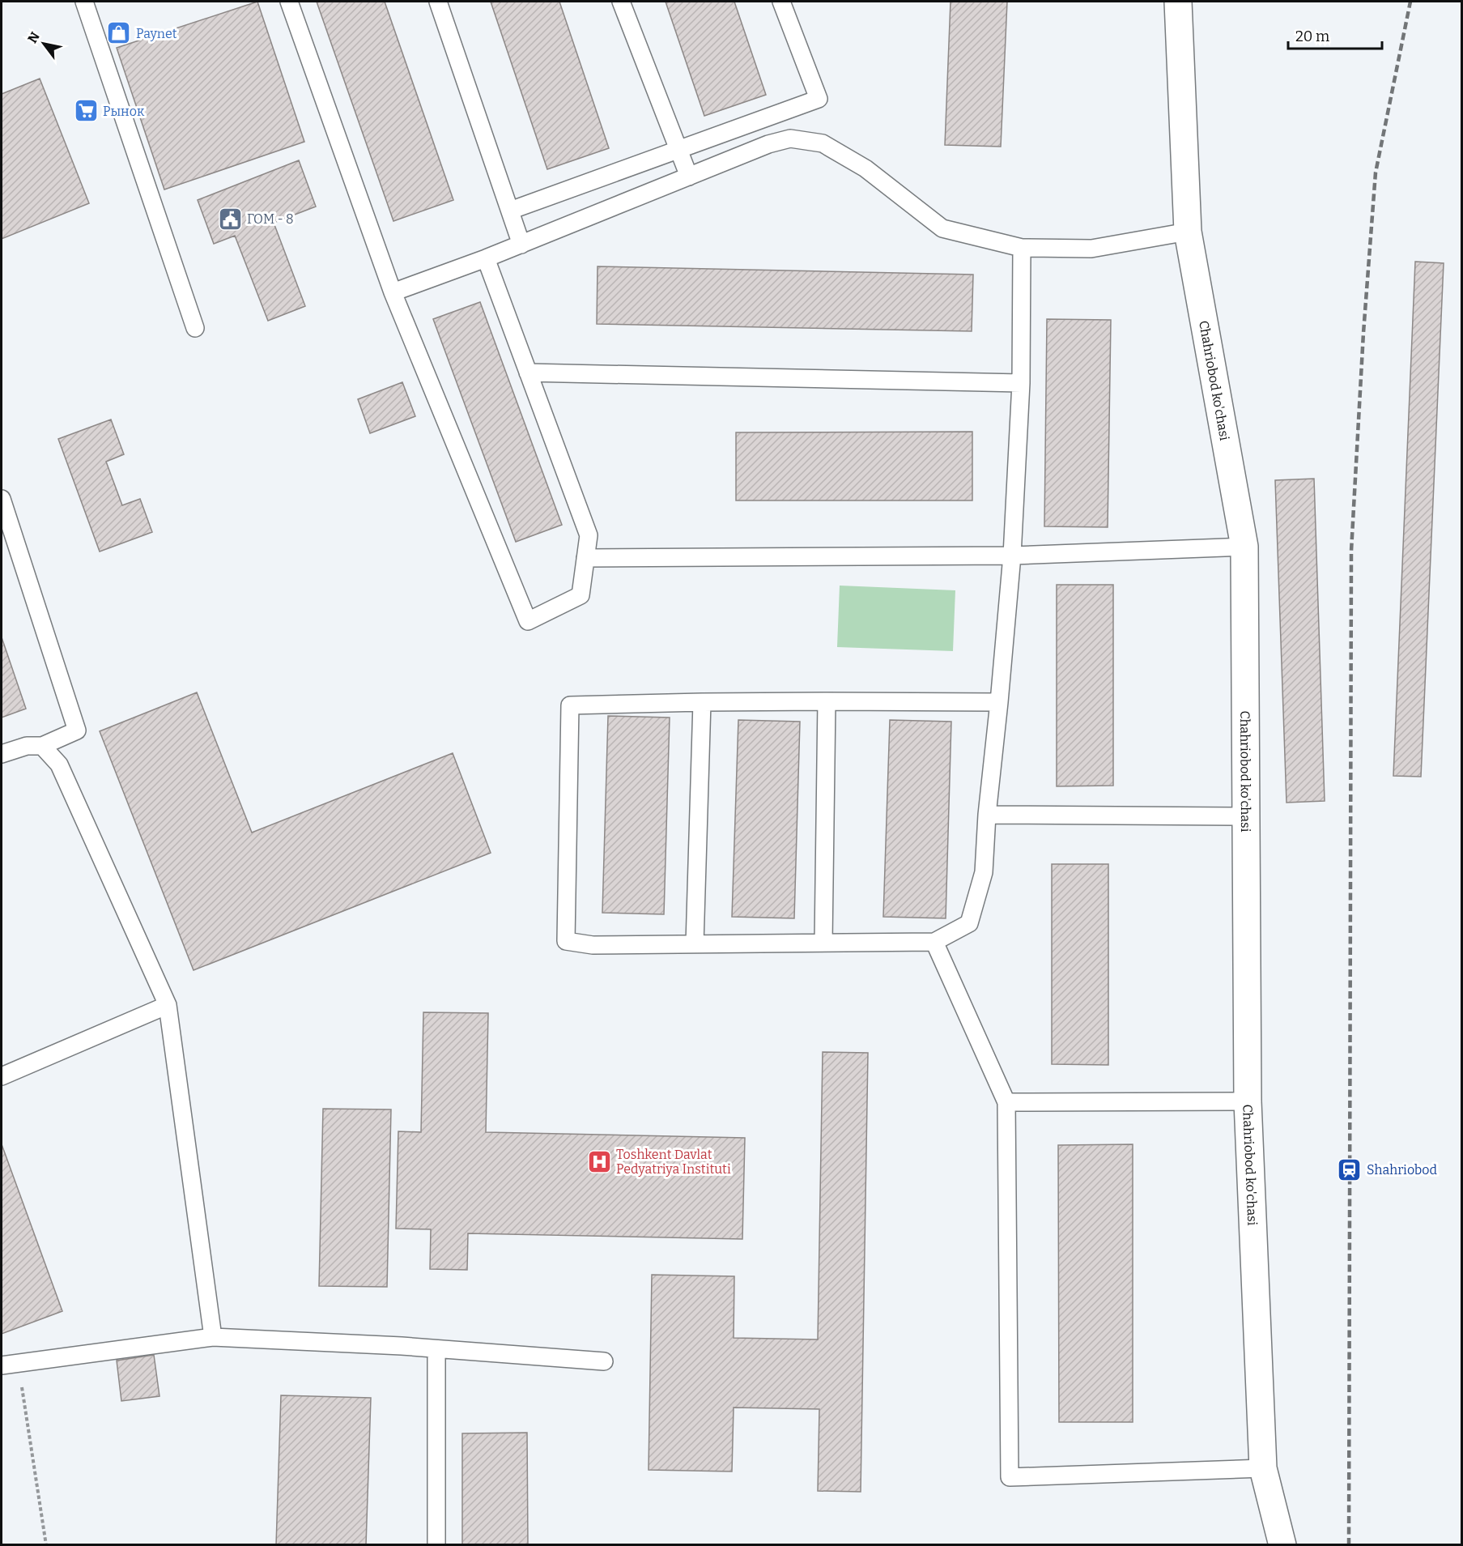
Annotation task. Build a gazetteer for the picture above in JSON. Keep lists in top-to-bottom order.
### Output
{
  "streets": {
    "street": ["Chahriobod ko'chasi"]
  },
  "places": {
    "shop": ["Paynet"],
    "supermarket": ["Рынок"],
    "public building": ["ГОМ - 8"],
    "hospital": ["Toshkent Davlat Pedyatriya Instituti"],
    "station": ["Shahriobod"]
  },
  "scale_bar": "20 m",
  "north": "top left"
}
